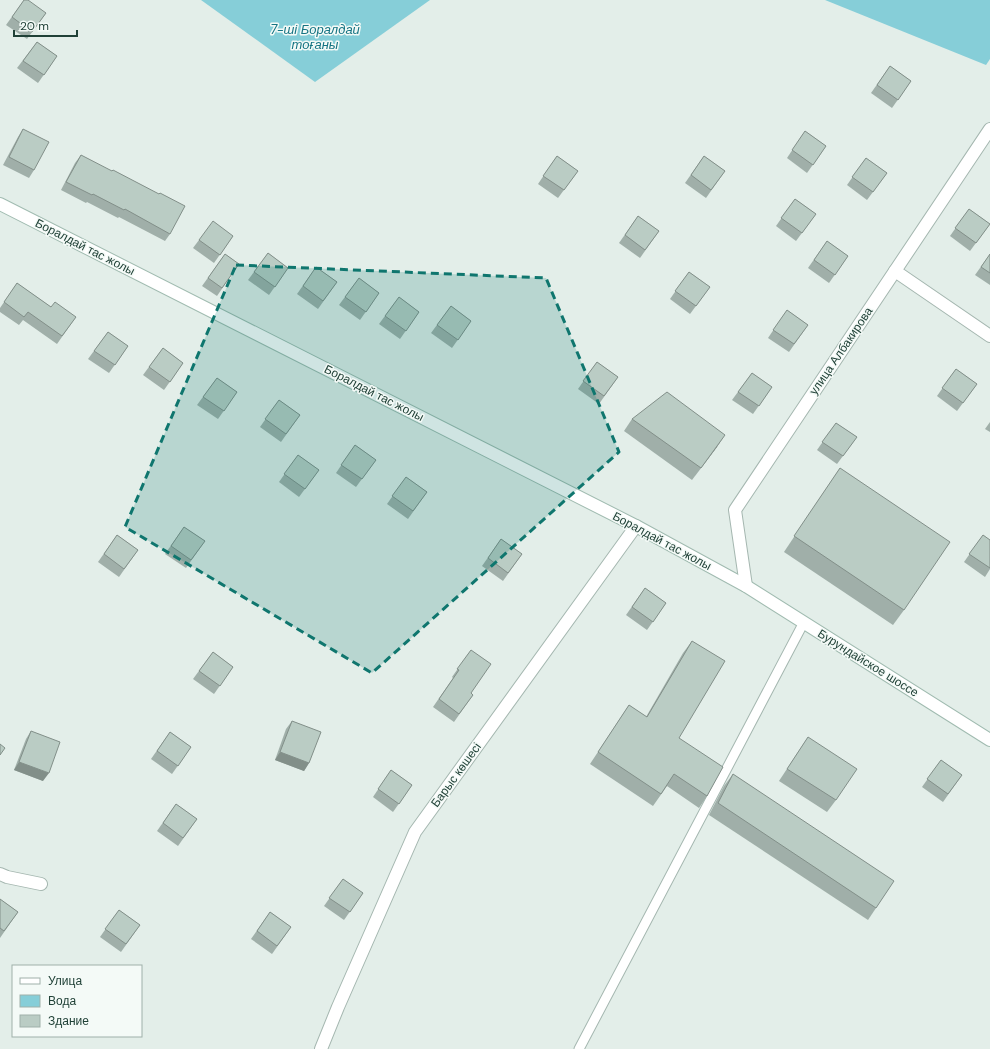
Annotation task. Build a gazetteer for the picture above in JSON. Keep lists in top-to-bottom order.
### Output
{
  "streets": {
    "street": [
      "Боралдай тас жолы",
      "улица Албакирова",
      "Бурундайское шоссе",
      "Барыс көшесі"
    ]
  },
  "crossings": [
    ["Боралдай тас жолы", "улица Албакирова"],
    ["Боралдай тас жолы", "Бурундайское шоссе"],
    ["Боралдай тас жолы", "Барыс көшесі"],
    ["улица Албакирова", "Бурундайское шоссе"]
  ],
  "water": ["7-ші Боралдай тоғаны"],
  "legend": ["Улица", "Вода", "Здание"],
  "scale_bar": "20 m"
}
